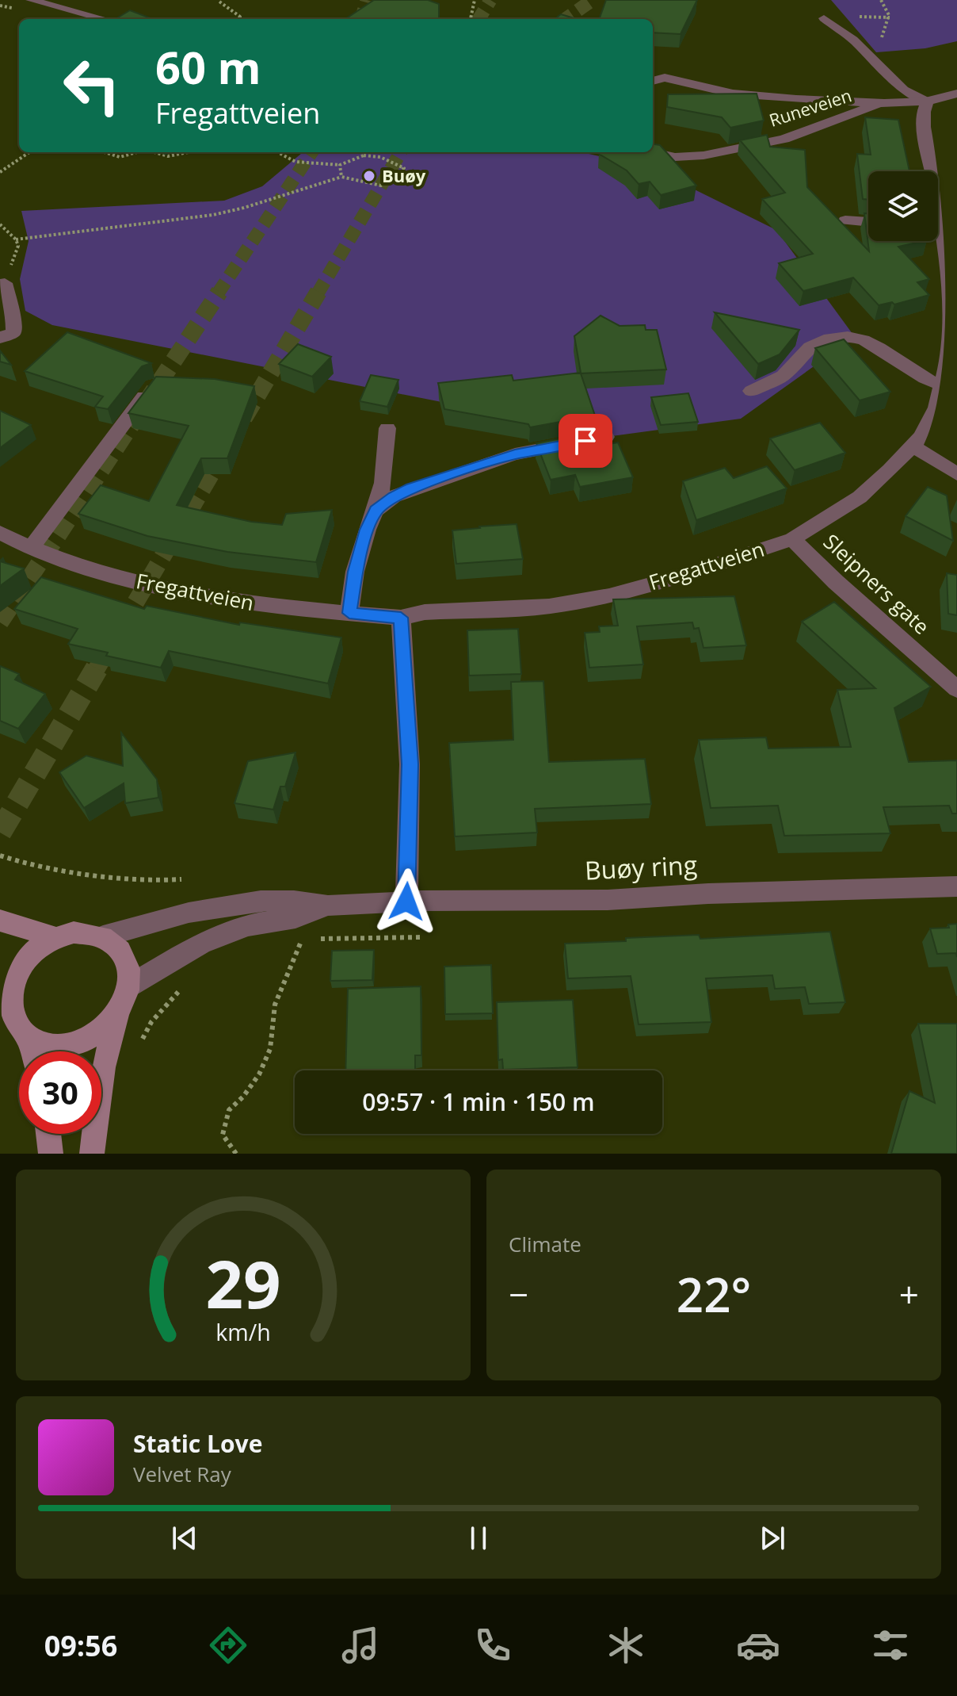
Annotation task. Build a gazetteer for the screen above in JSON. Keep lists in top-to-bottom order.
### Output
{
  "streets": {
    "street": [
      "Runeveien",
      "Fregattveien",
      "Sleipners gate",
      "Buøy ring"
    ]
  },
  "crossings": [
    ["Runeveien", "Fregattveien"],
    ["Fregattveien", "Sleipners gate"]
  ],
  "places": ["Buøy"],
  "page": {
    "turn": ["60 m", "Fregattveien"],
    "limit": "30",
    "trip": "09:57 · 1 min · 150 m",
    "tile": "Climate",
    "heat": ["−", "22°", "+"],
    "song": ["Static Love", "Velvet Ray"],
    "tabs": "09:56",
    "gauge": ["29", "km/h"]
  }
}
